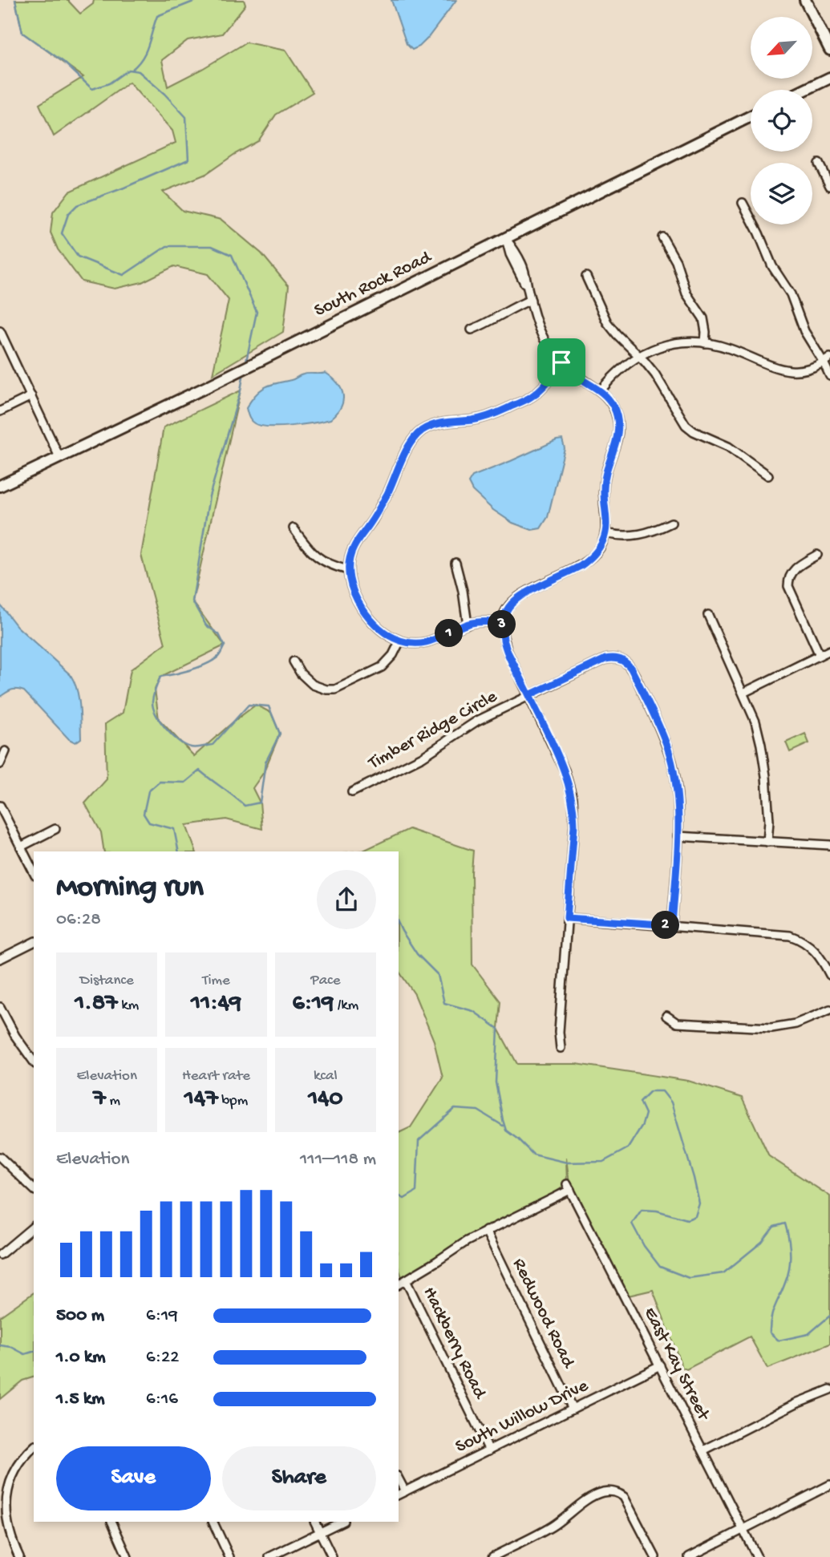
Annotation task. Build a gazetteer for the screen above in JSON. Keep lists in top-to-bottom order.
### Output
{
  "streets": {
    "main road": ["South Rock Road"],
    "street": [
      "Timber Ridge Circle",
      "Redwood Road",
      "Hackberry Road",
      "East Kay Street",
      "South Willow Drive"
    ]
  },
  "crossings": [
    ["Redwood Road", "East Kay Street"],
    ["Redwood Road", "South Willow Drive"],
    ["Hackberry Road", "South Willow Drive"],
    ["East Kay Street", "South Willow Drive"]
  ],
  "north": "bottom left",
  "page": {
    "pins": ["3", "1", "2"],
    "heading": ["Morning run", "06:28"],
    "stats": [
      ["Distance", "1.87 km"],
      ["Time", "11:49"],
      ["Pace", "6:19 /km"],
      ["Elevation", "7 m"],
      ["Heart rate", "147 bpm"],
      ["kcal", "140"]
    ],
    "chart": ["Elevation", "111–118 m"],
    "list": [
      {
        "name": "500 m",
        "note": "6:19"
      },
      {
        "name": "1.0 km",
        "note": "6:22"
      },
      {
        "name": "1.5 km",
        "note": "6:16"
      }
    ],
    "buttons": ["Save", "Share"]
  }
}
